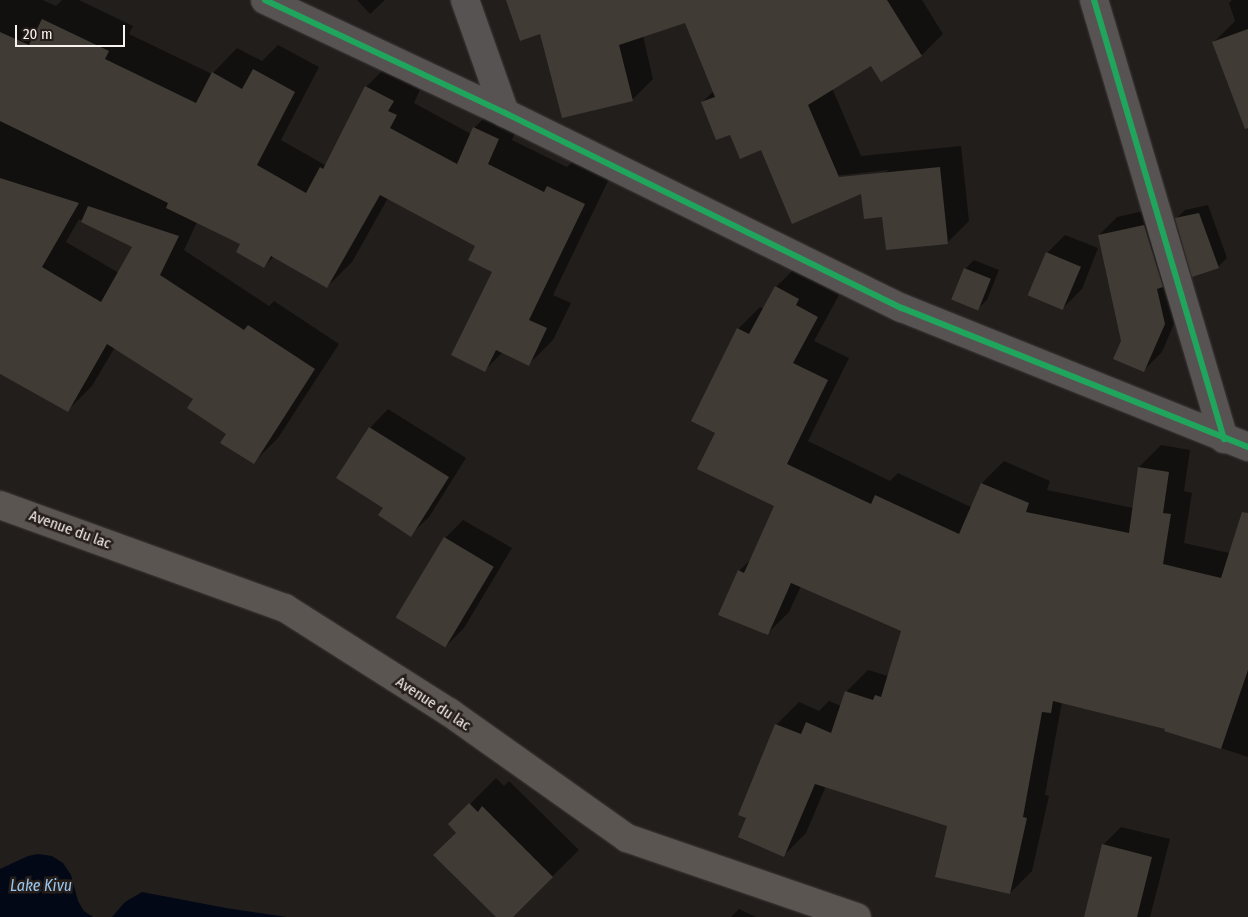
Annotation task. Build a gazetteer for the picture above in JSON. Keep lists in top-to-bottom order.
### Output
{
  "streets": {
    "main road": ["Avenue du lac"]
  },
  "water": ["Lake Kivu"],
  "scale_bar": "20 m"
}
